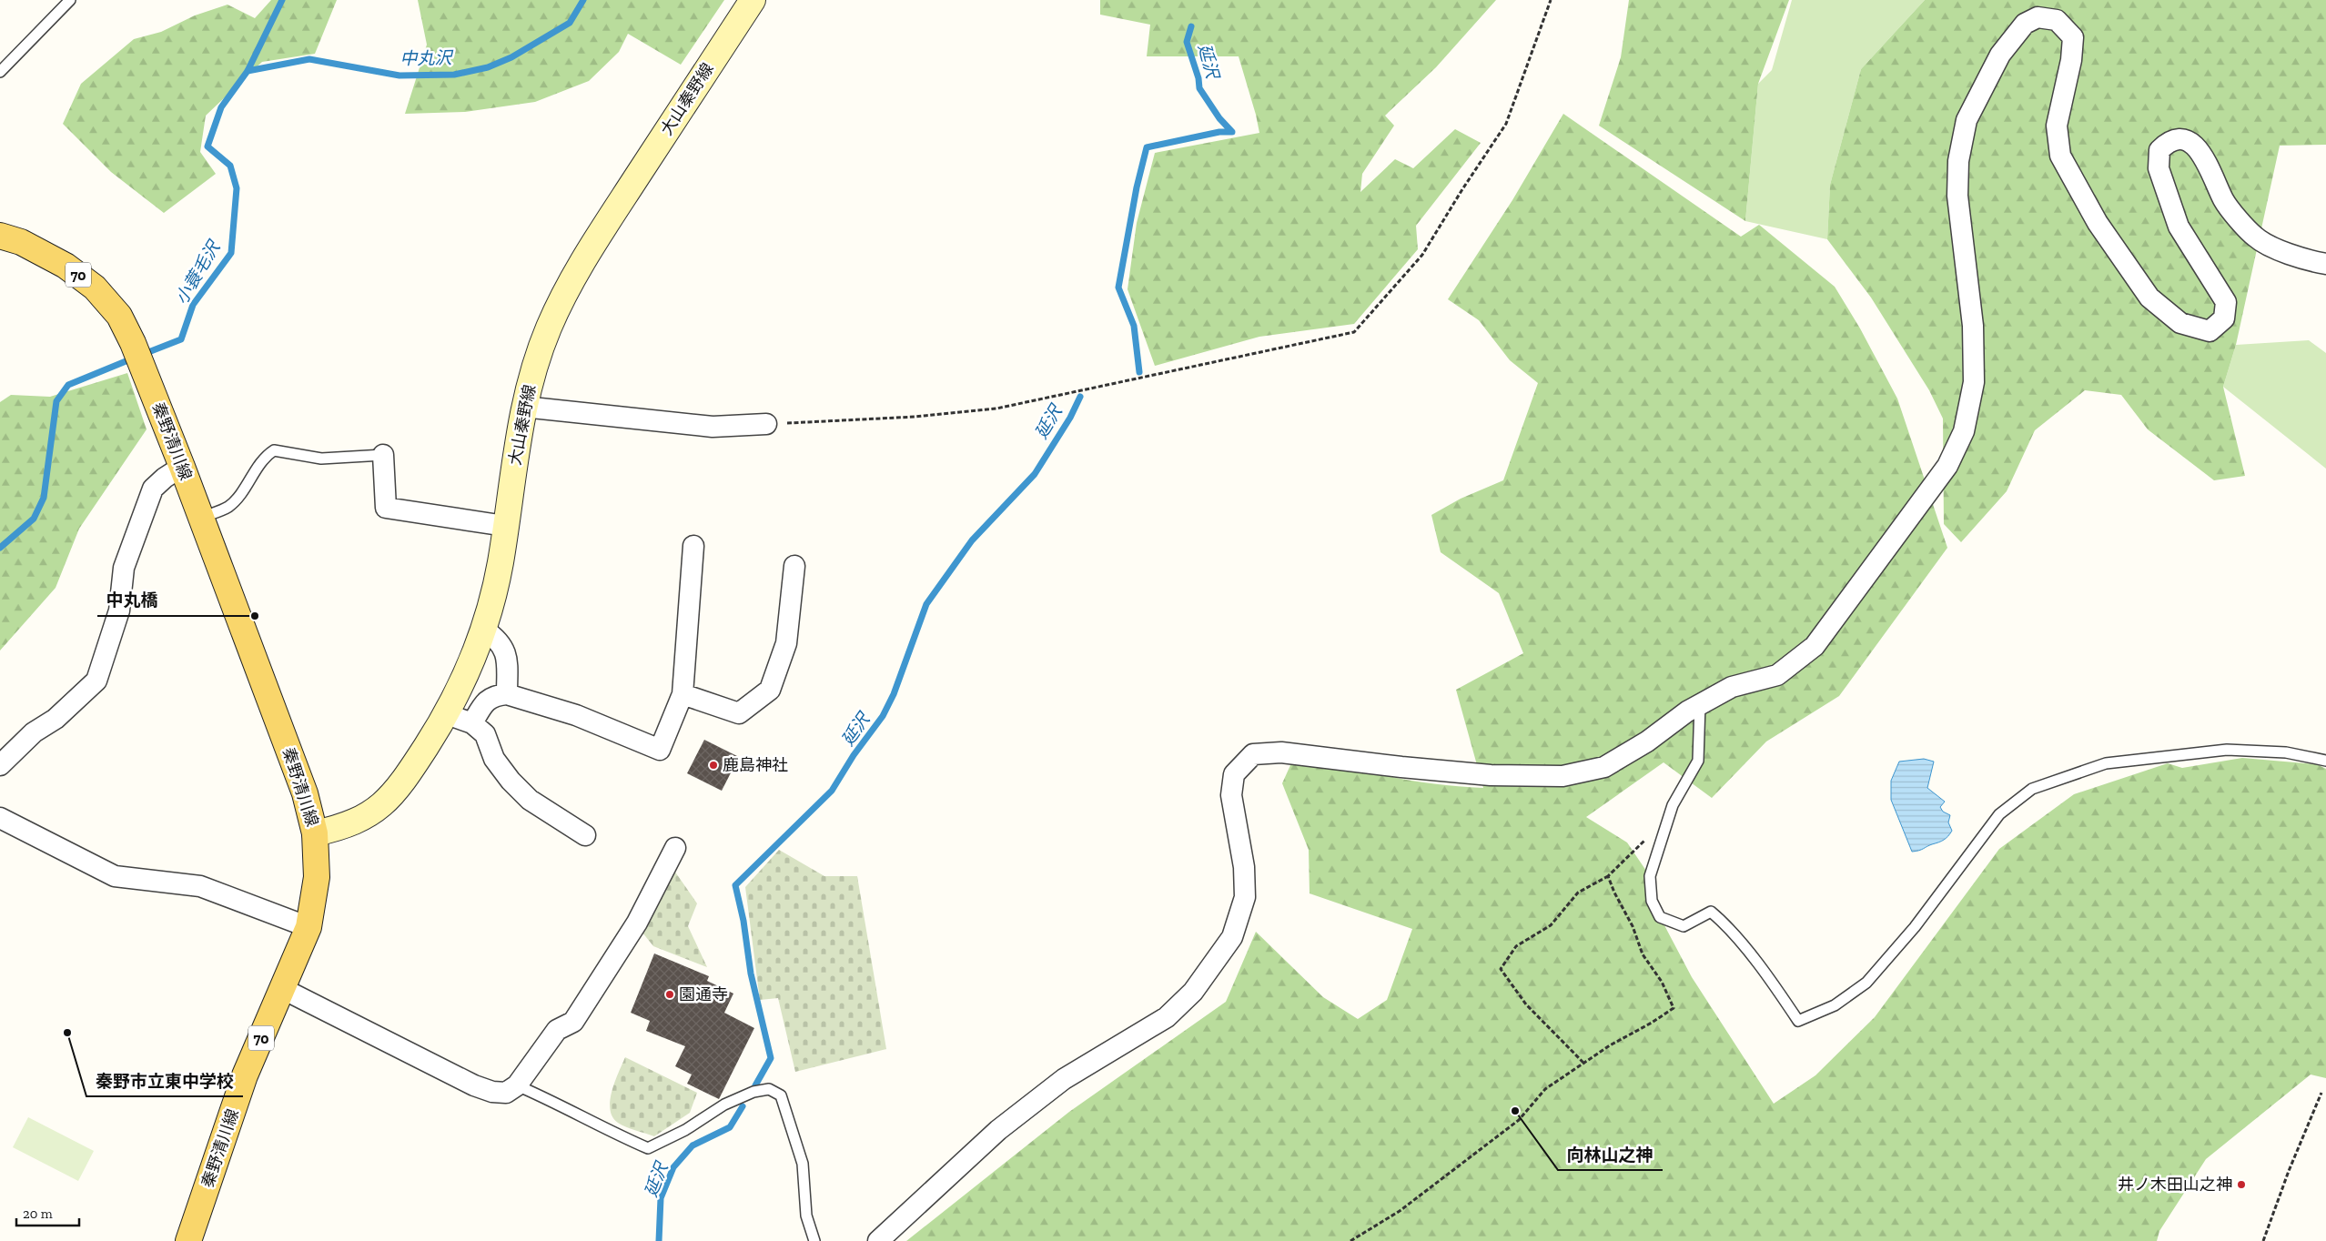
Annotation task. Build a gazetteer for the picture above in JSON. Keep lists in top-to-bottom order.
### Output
{
  "streets": {
    "main road": ["大山秦野線", "70", "秦野清川線"]
  },
  "crossings": [
    ["大山秦野線", "秦野清川線"]
  ],
  "water": ["中丸沢", "延沢", "小蓑毛沢"],
  "places": [
    "中丸橋",
    "鹿島神社",
    "園通寺",
    "秦野市立東中学校",
    "向林山之神",
    "井ノ木田山之神"
  ],
  "scale_bar": "20 m"
}
